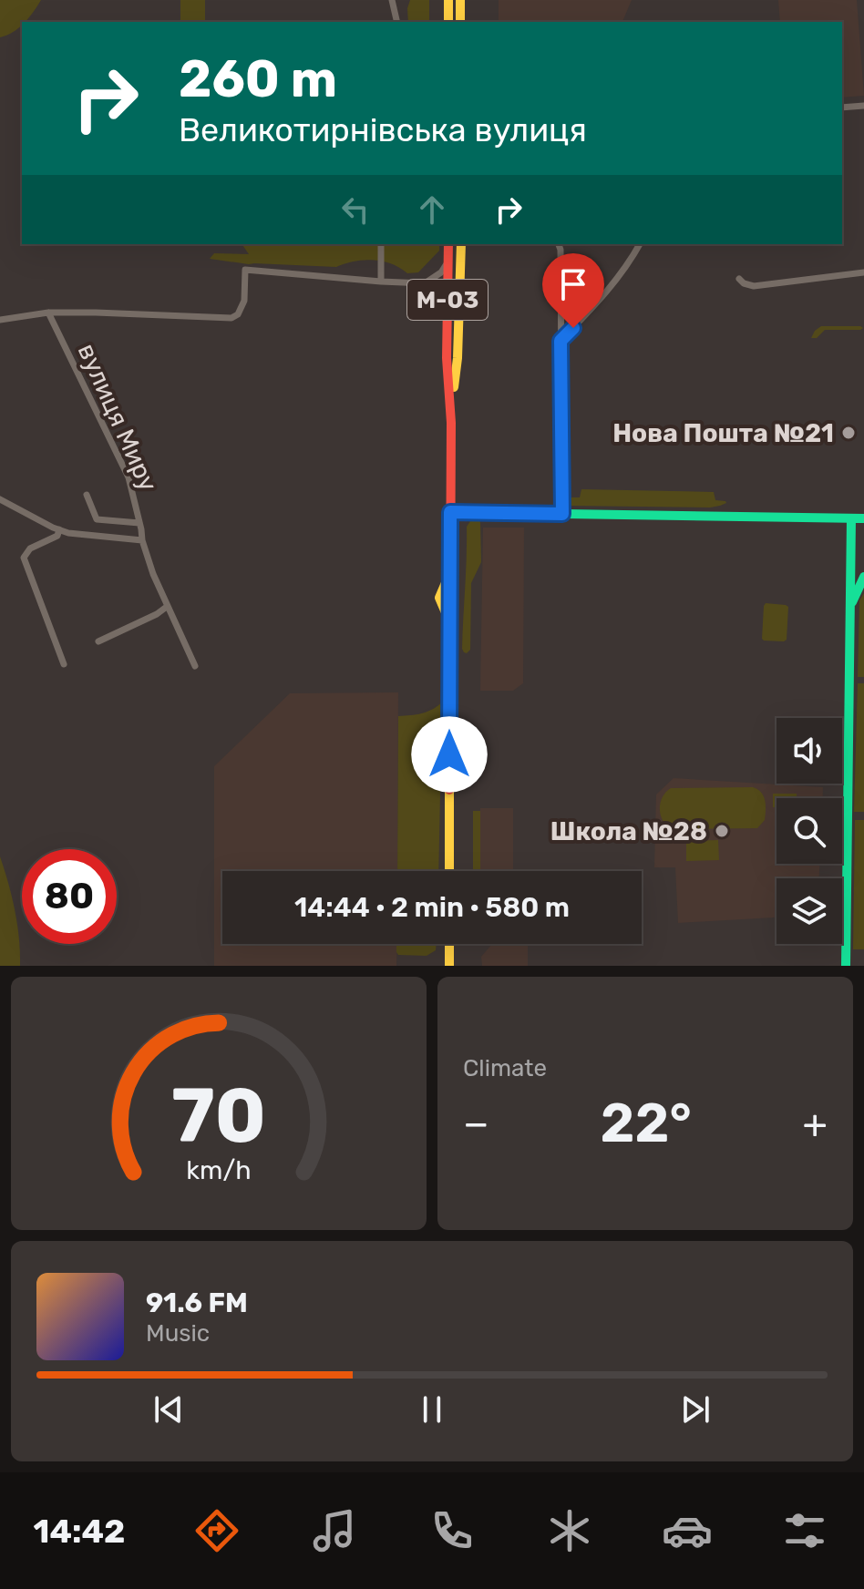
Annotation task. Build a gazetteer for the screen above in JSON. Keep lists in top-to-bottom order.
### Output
{
  "streets": {
    "main road": ["М-03"],
    "street": ["вулиця Миру"]
  },
  "places": ["Нова Пошта №21", "Школа №28"],
  "page": {
    "turn": ["260 m", "Великотирнівська вулиця"],
    "limit": "80",
    "trip": "14:44 · 2 min · 580 m",
    "tile": "Climate",
    "heat": ["−", "22°", "+"],
    "song": ["91.6 FM", "Music"],
    "tabs": "14:42",
    "gauge": ["70", "km/h"]
  }
}
